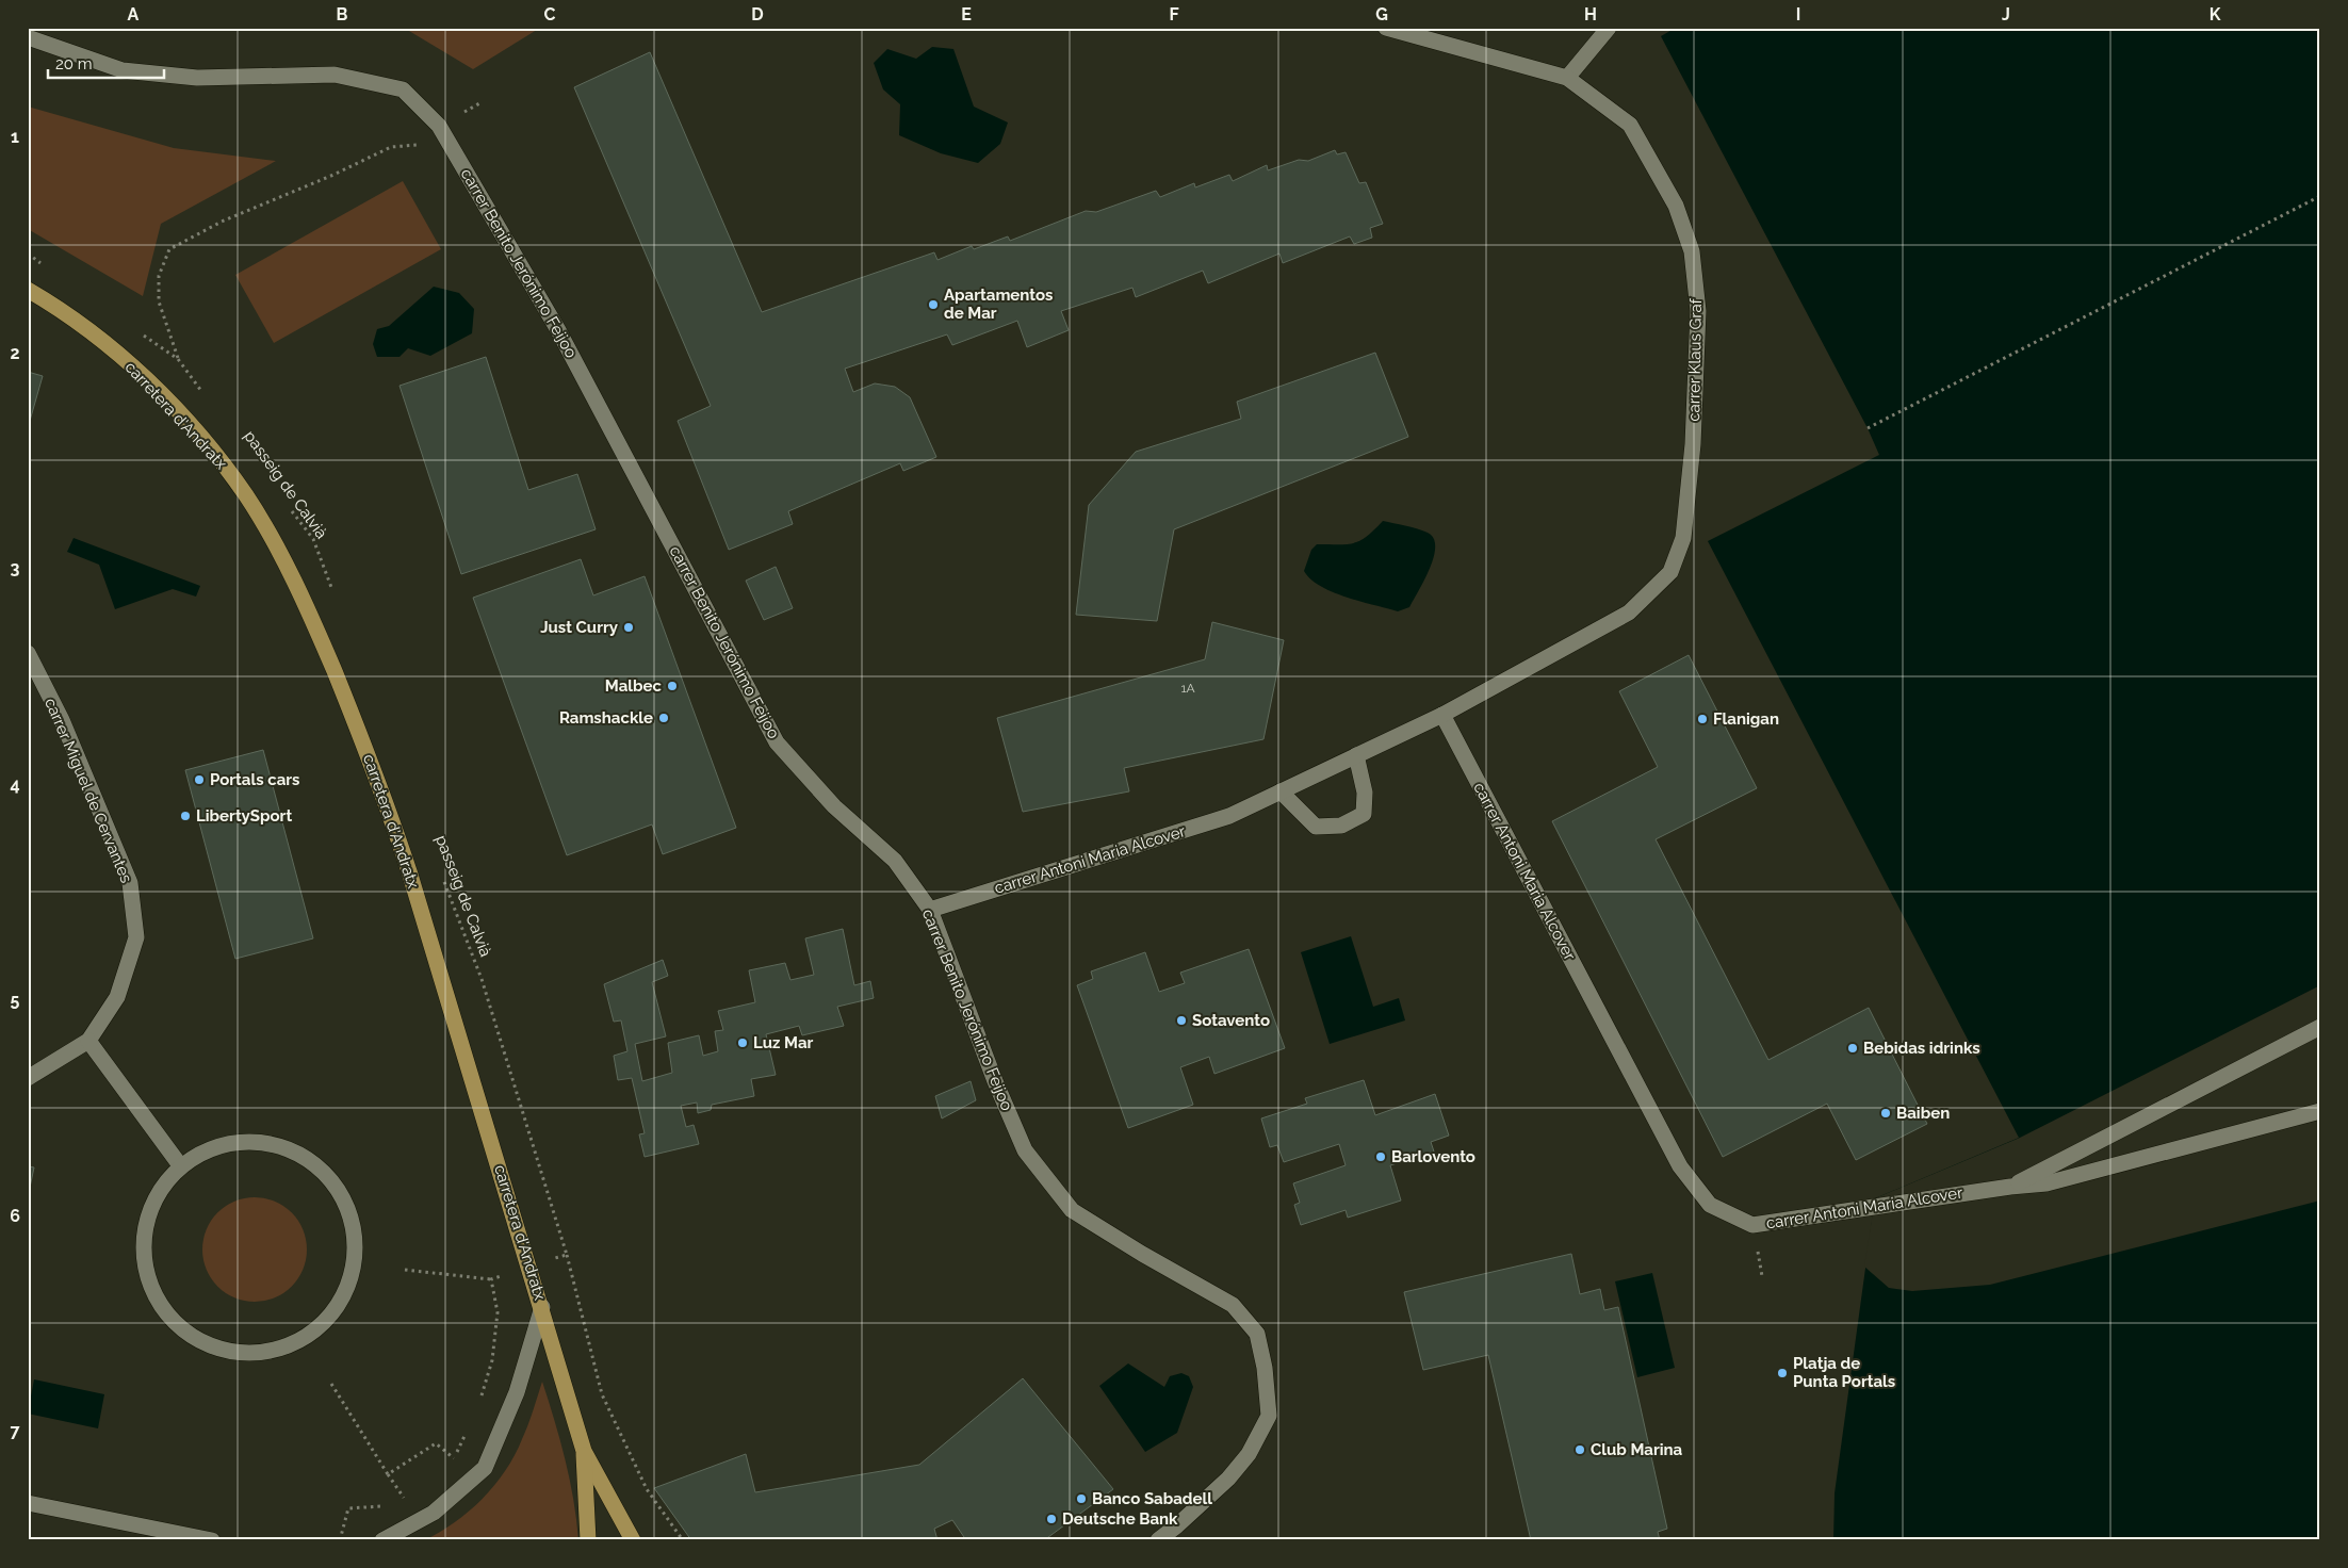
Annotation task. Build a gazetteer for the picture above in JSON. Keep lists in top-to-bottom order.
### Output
{
  "streets": {
    "main road": ["carretera d'Andratx"],
    "street": [
      "carrer Benito Jerónimo Feijoo",
      "carrer Klaus Graf",
      "carrer Miguel de Cervantes",
      "carrer Antoni Maria Alcover"
    ],
    "path": ["passeig de Calvià"]
  },
  "crossings": [
    ["carrer Benito Jerónimo Feijoo", "carrer Antoni Maria Alcover"],
    ["carrer Klaus Graf", "carrer Antoni Maria Alcover"]
  ],
  "places": [
    "Apartamentos de Mar",
    "Just Curry",
    "Malbec",
    "Ramshackle",
    "Flanigan",
    "Portals cars",
    "LibertySport",
    "Sotavento",
    "Luz Mar",
    "Bebidas idrinks",
    "Baiben",
    "Barlovento",
    "Platja de Punta Portals",
    "Club Marina",
    "Banco Sabadell",
    "Deutsche Bank"
  ],
  "house_numbers": ["1A"],
  "scale_bar": "20 m",
  "grid": {
    "columns": [
      "A",
      "B",
      "C",
      "D",
      "E",
      "F",
      "G",
      "H",
      "I",
      "J",
      "K"
    ],
    "rows": [
      "1",
      "2",
      "3",
      "4",
      "5",
      "6",
      "7"
    ]
  }
}
